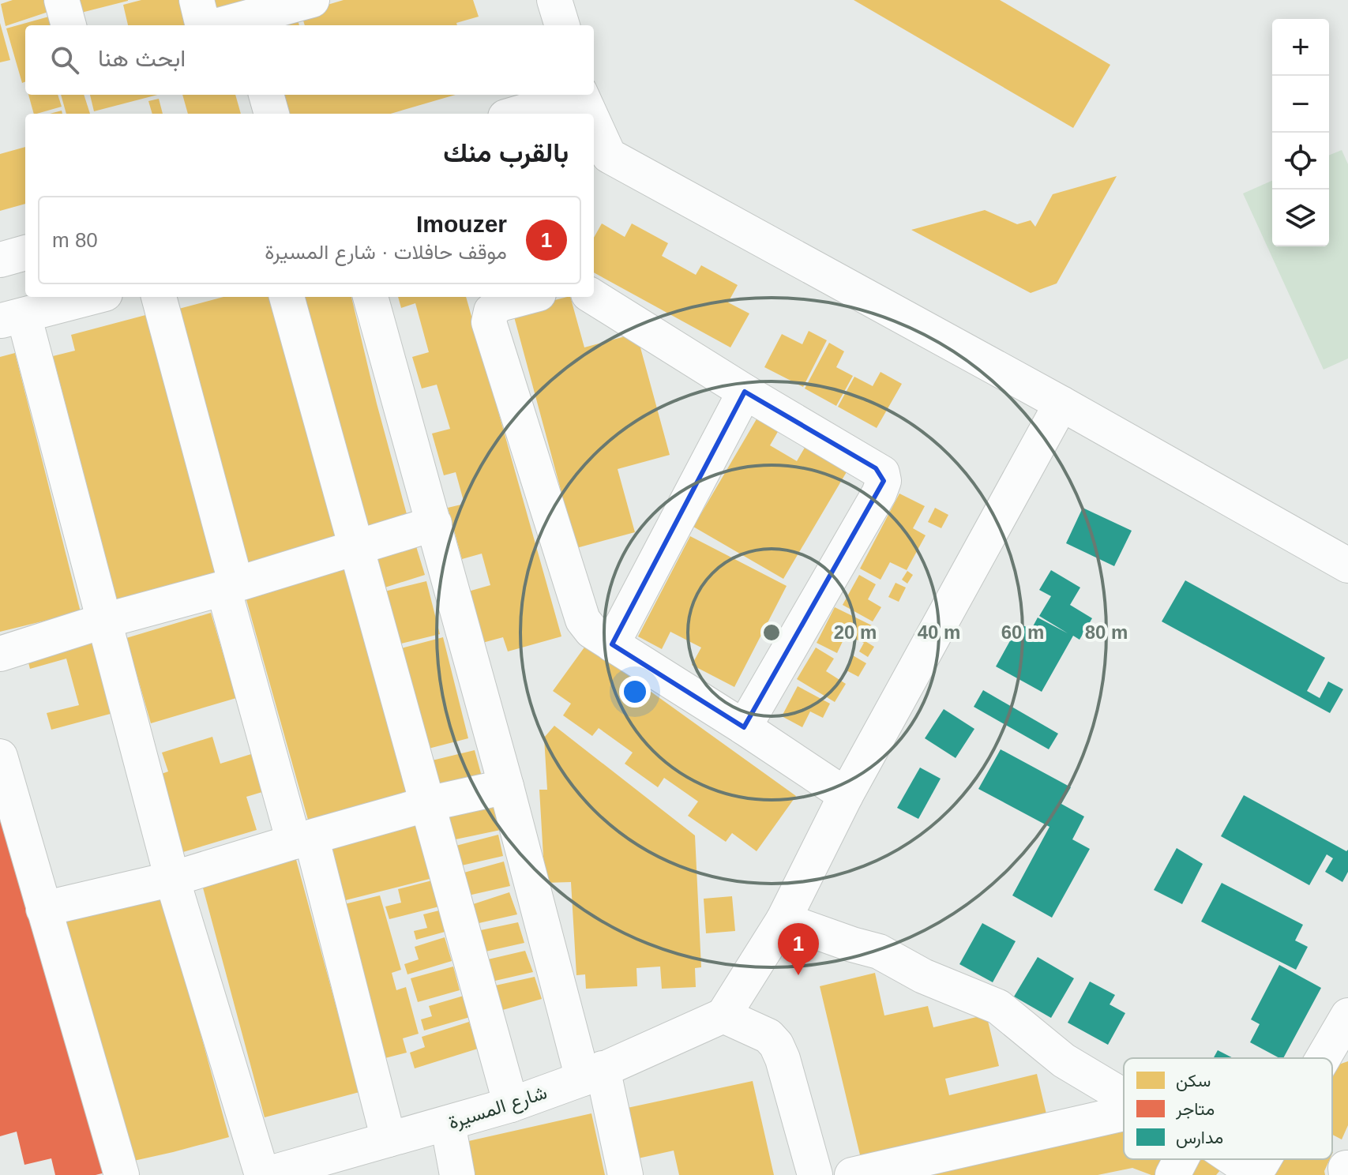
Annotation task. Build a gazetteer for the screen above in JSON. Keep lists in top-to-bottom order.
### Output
{
  "streets": {
    "street": ["شارع المسيرة"]
  },
  "legend": ["سكن", "متاجر", "مدارس"],
  "page": {
    "map_buttons": ["+", "−"],
    "search": "ابحث هنا",
    "heading": "بالقرب منك",
    "list": [
      {
        "mark": "1",
        "name": "Imouzer",
        "note": "موقف حافلات · شارع المسيرة",
        "value": "80 m"
      }
    ],
    "pins": "1"
  },
  "rings": [
    "20 m",
    "40 m",
    "60 m",
    "80 m"
  ]
}
